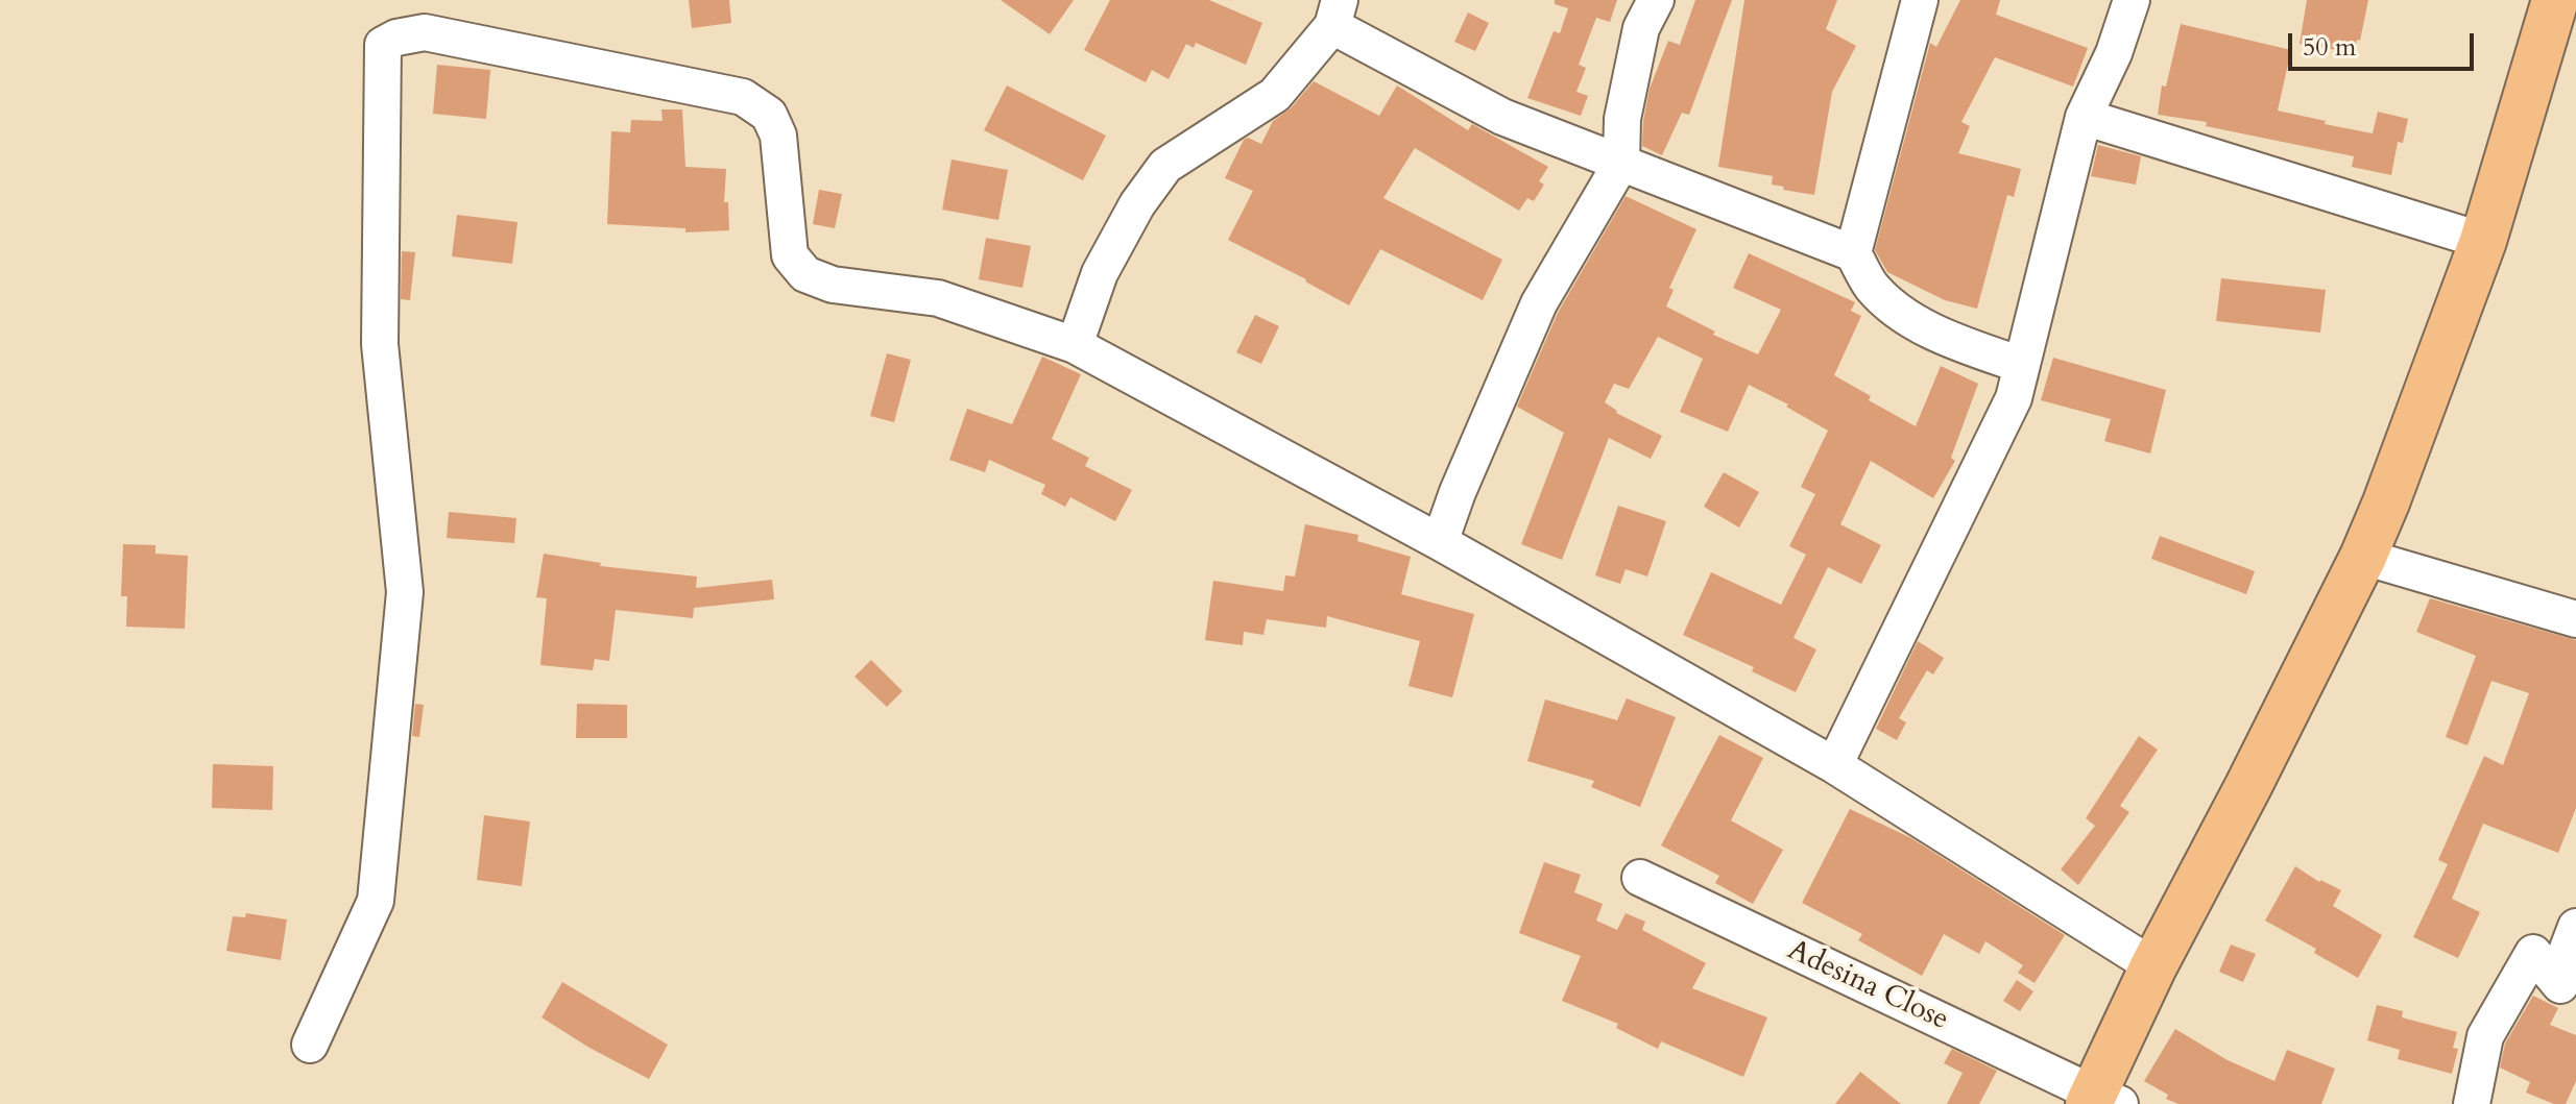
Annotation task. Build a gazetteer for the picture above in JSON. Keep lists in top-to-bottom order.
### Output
{
  "streets": {
    "street": ["Adesina Close"]
  },
  "scale_bar": "50 m"
}
